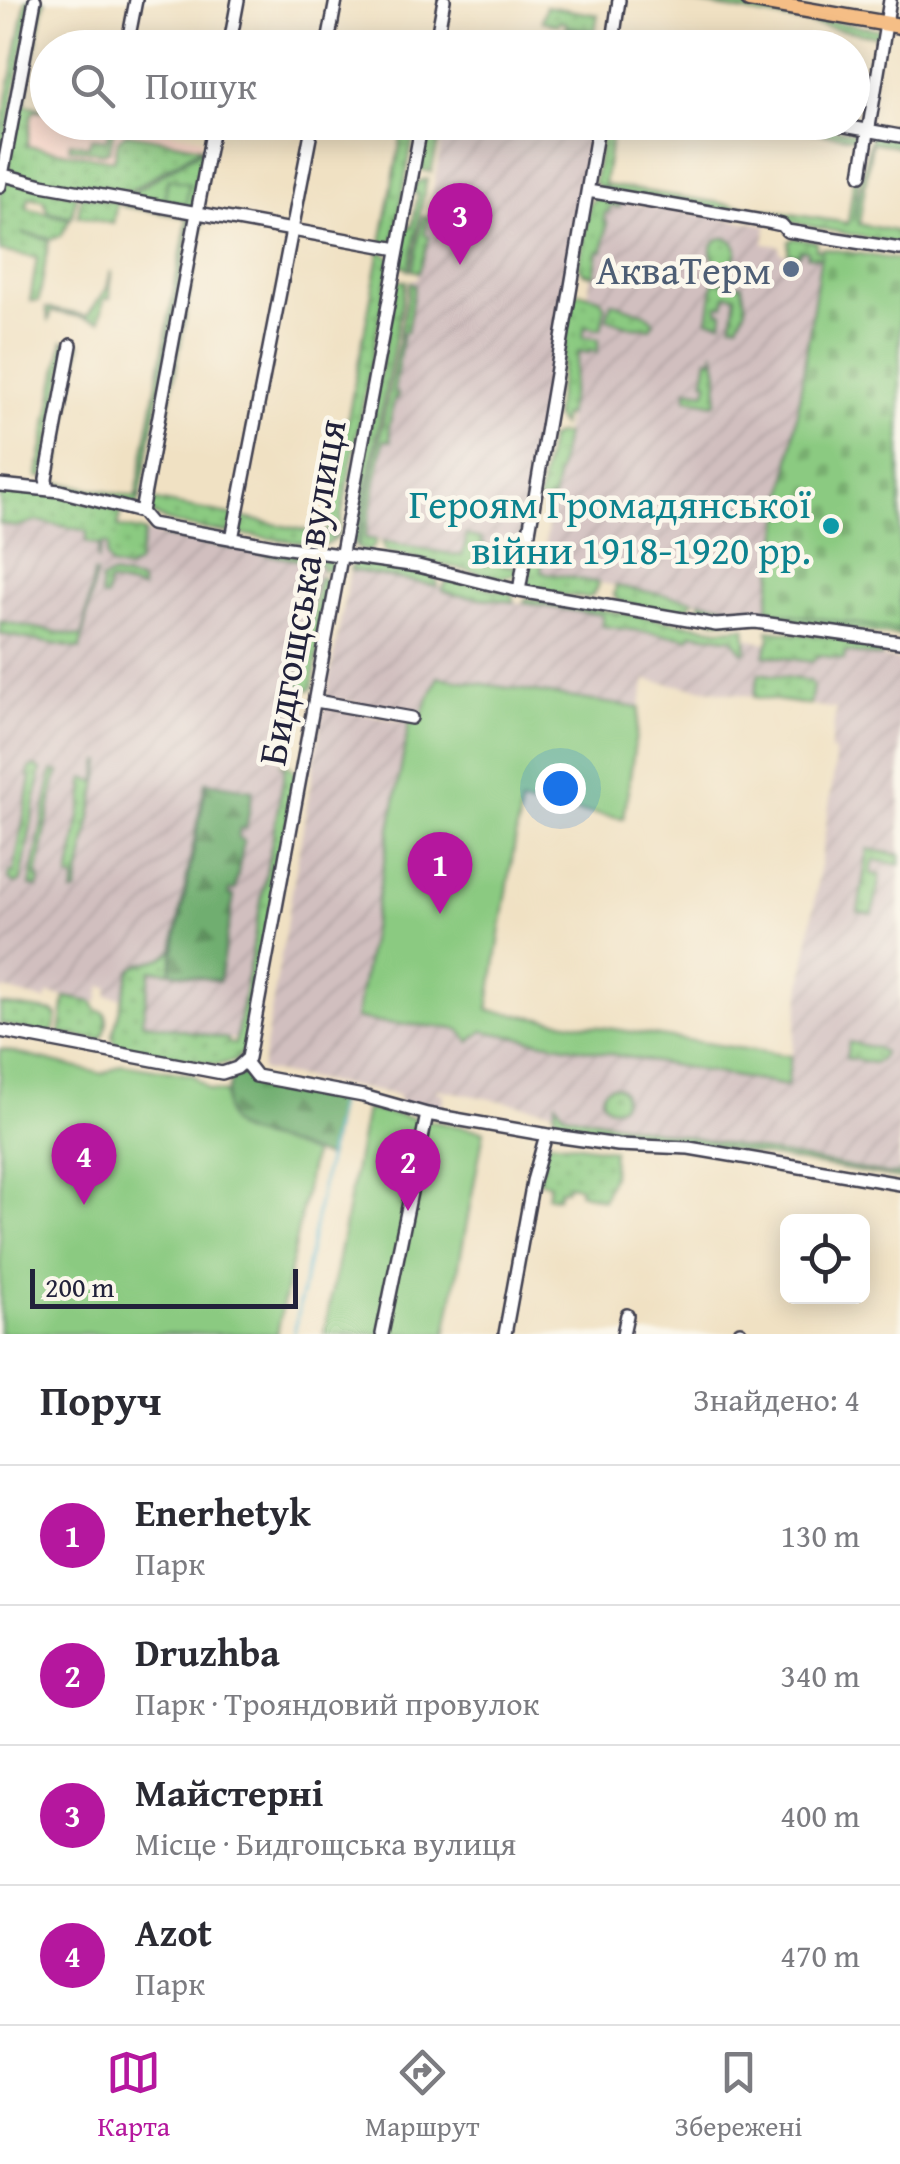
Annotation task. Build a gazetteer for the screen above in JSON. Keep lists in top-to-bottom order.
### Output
{
  "streets": {
    "street": ["Бидгощська вулиця"]
  },
  "places": ["АкваТерм", "Героям Громадянської війни 1918-1920 рр."],
  "scale_bar": "200 m",
  "page": {
    "search": "Пошук",
    "pins": [
      "3",
      "1",
      "4",
      "2"
    ],
    "scale": "200 m",
    "heading": ["Поруч", "Знайдено: 4"],
    "list": [
      {
        "mark": "1",
        "name": "Enerhetyk",
        "note": "Парк",
        "value": "130 m"
      },
      {
        "mark": "2",
        "name": "Druzhba",
        "note": "Парк · Трояндовий провулок",
        "value": "340 m"
      },
      {
        "mark": "3",
        "name": "Майстерні",
        "note": "Місце · Бидгощська вулиця",
        "value": "400 m"
      },
      {
        "mark": "4",
        "name": "Azot",
        "note": "Парк",
        "value": "470 m"
      }
    ],
    "nav": ["Карта", "Маршрут", "Збережені"]
  }
}
